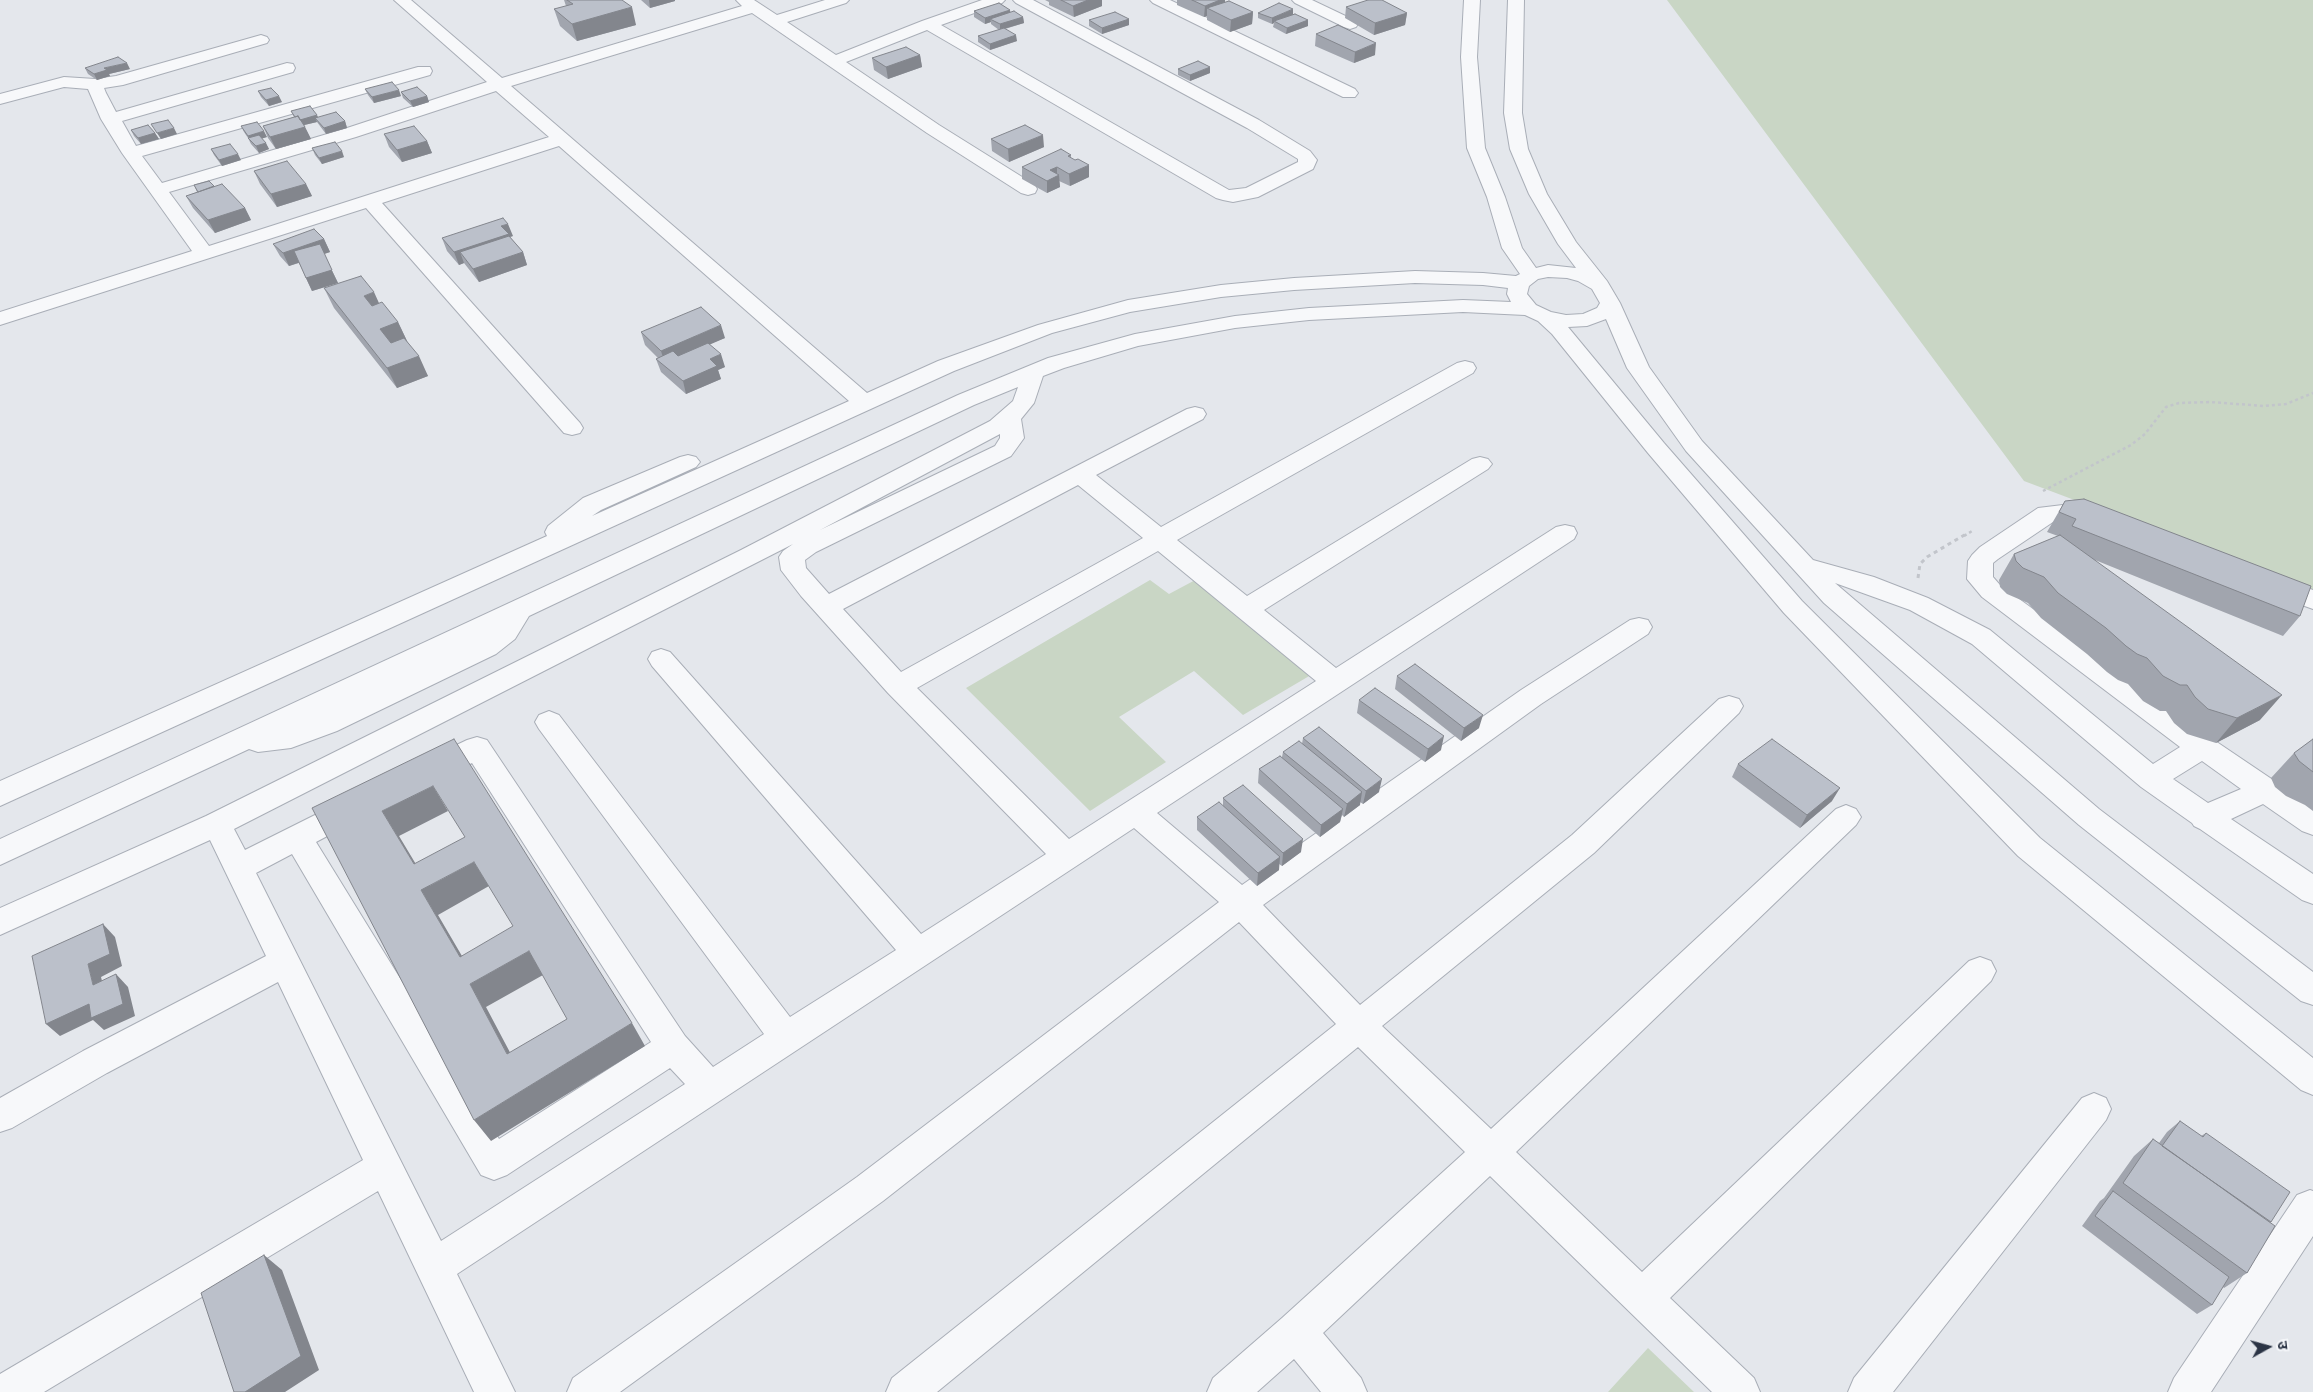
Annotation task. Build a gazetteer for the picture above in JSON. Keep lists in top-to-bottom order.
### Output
{
  "north": "right"
}
